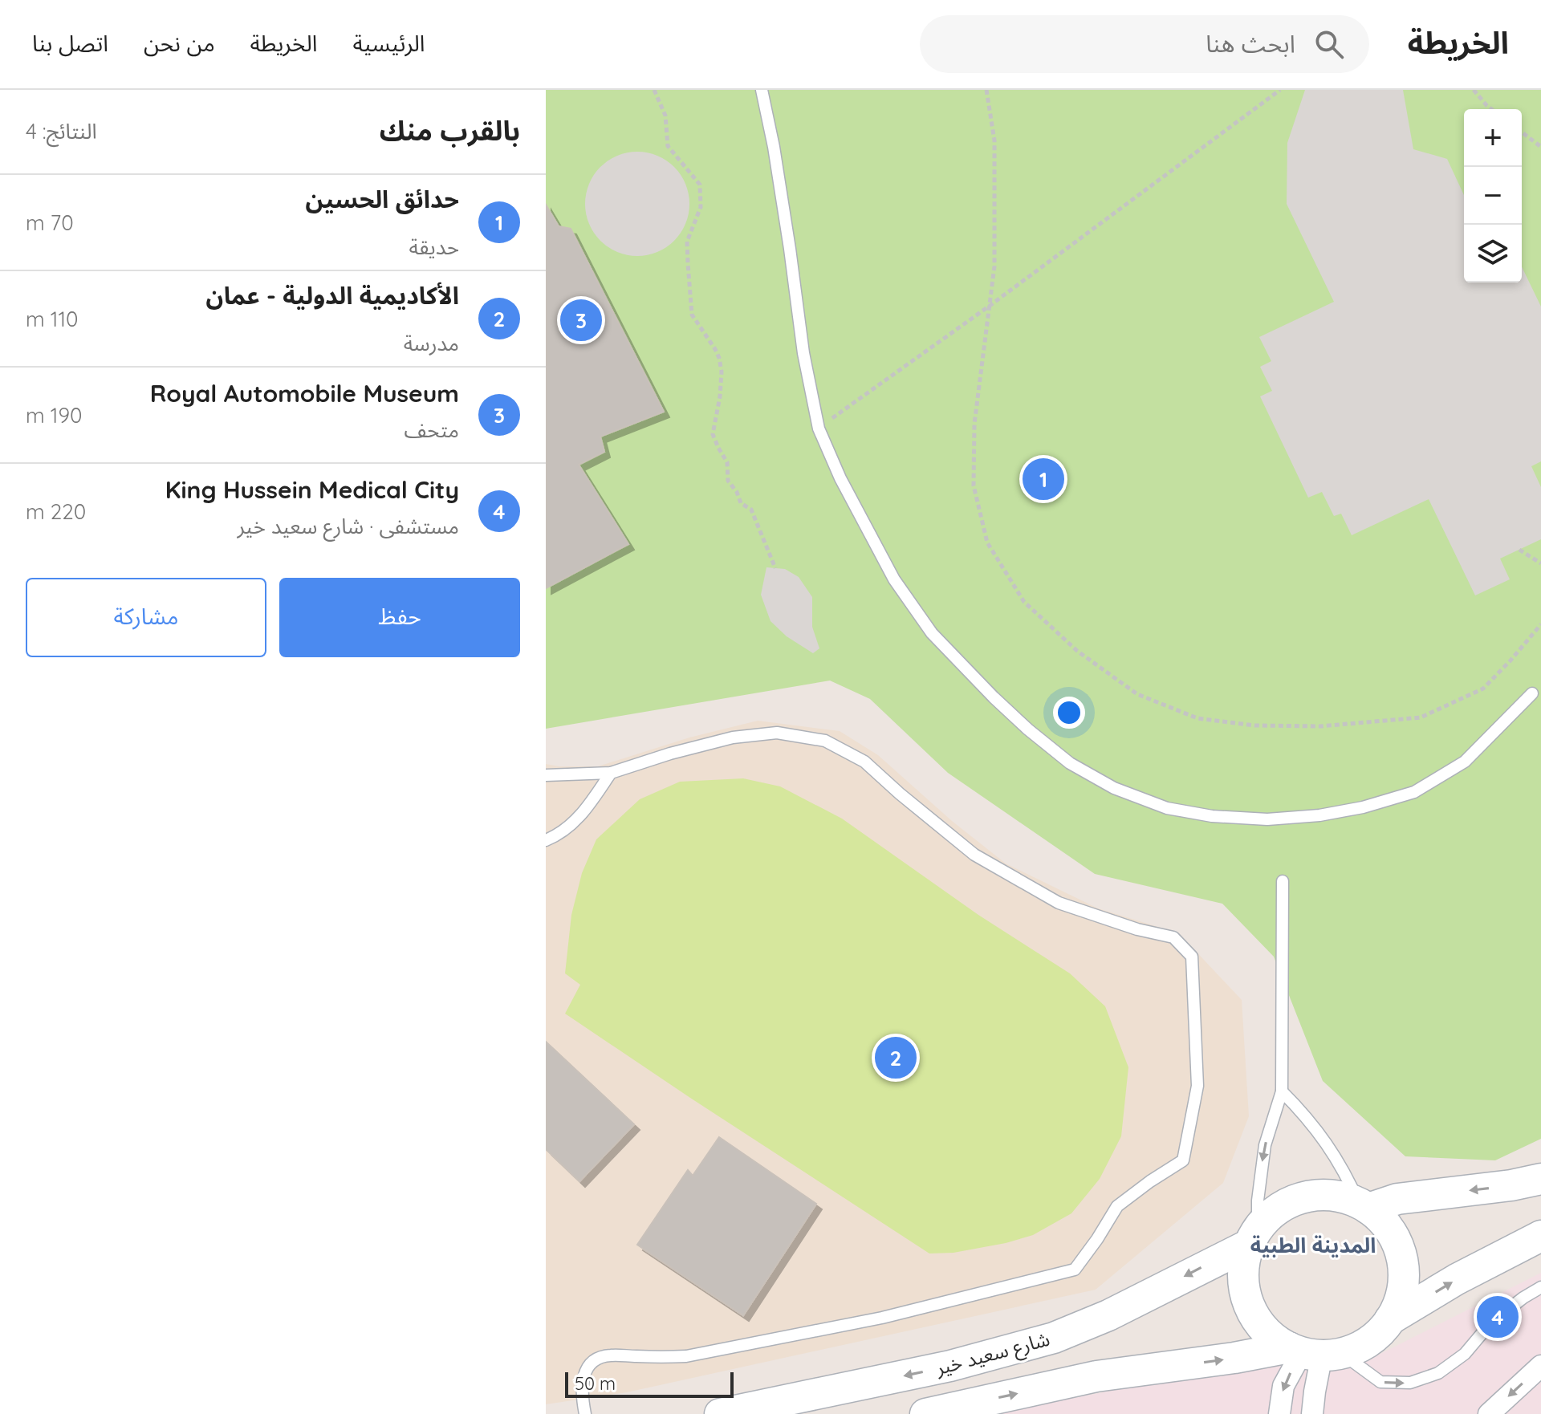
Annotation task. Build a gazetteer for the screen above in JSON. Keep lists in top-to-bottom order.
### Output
{
  "streets": {
    "main road": ["شارع سعيد خير"]
  },
  "districts": ["المدينة الطبية"],
  "scale_bar": "50 m",
  "page": {
    "header": "الخريطة",
    "search": "ابحث هنا",
    "nav": [
      "الرئيسية",
      "الخريطة",
      "من نحن",
      "اتصل بنا"
    ],
    "heading": ["بالقرب منك", "النتائج: 4"],
    "map_buttons": ["+", "−"],
    "list": [
      {
        "mark": "1",
        "name": "حدائق الحسين",
        "note": "حديقة",
        "value": "70 m"
      },
      {
        "mark": "2",
        "name": "الأكاديمية الدولية - عمان",
        "note": "مدرسة",
        "value": "110 m"
      },
      {
        "mark": "3",
        "name": "Royal Automobile Museum",
        "note": "متحف",
        "value": "190 m"
      },
      {
        "mark": "4",
        "name": "King Hussein Medical City",
        "note": "مستشفى · شارع سعيد خير",
        "value": "220 m"
      }
    ],
    "pins": [
      "3",
      "1",
      "2",
      "4"
    ],
    "buttons": ["حفظ", "مشاركة"],
    "scale": "50 m"
  }
}
